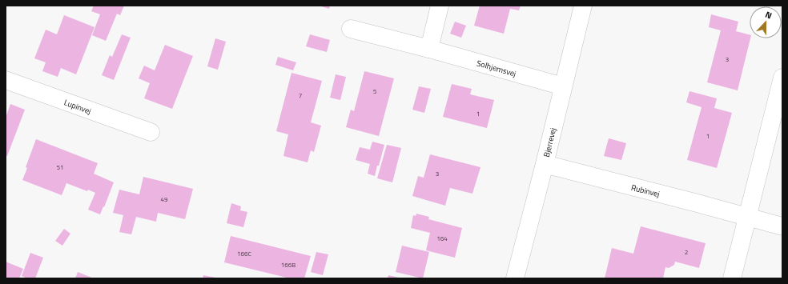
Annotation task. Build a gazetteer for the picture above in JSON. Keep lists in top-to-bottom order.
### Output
{
  "streets": {
    "street": [
      "Solhjemsvej",
      "Lupinvej",
      "Bjerrevej",
      "Rubinvej"
    ]
  },
  "crossings": [
    ["Solhjemsvej", "Bjerrevej"],
    ["Bjerrevej", "Rubinvej"]
  ],
  "house_numbers": [
    "3",
    "5",
    "7",
    "1",
    "1",
    "51",
    "3",
    "49",
    "164",
    "2",
    "166C",
    "166B"
  ],
  "north": "top"
}
